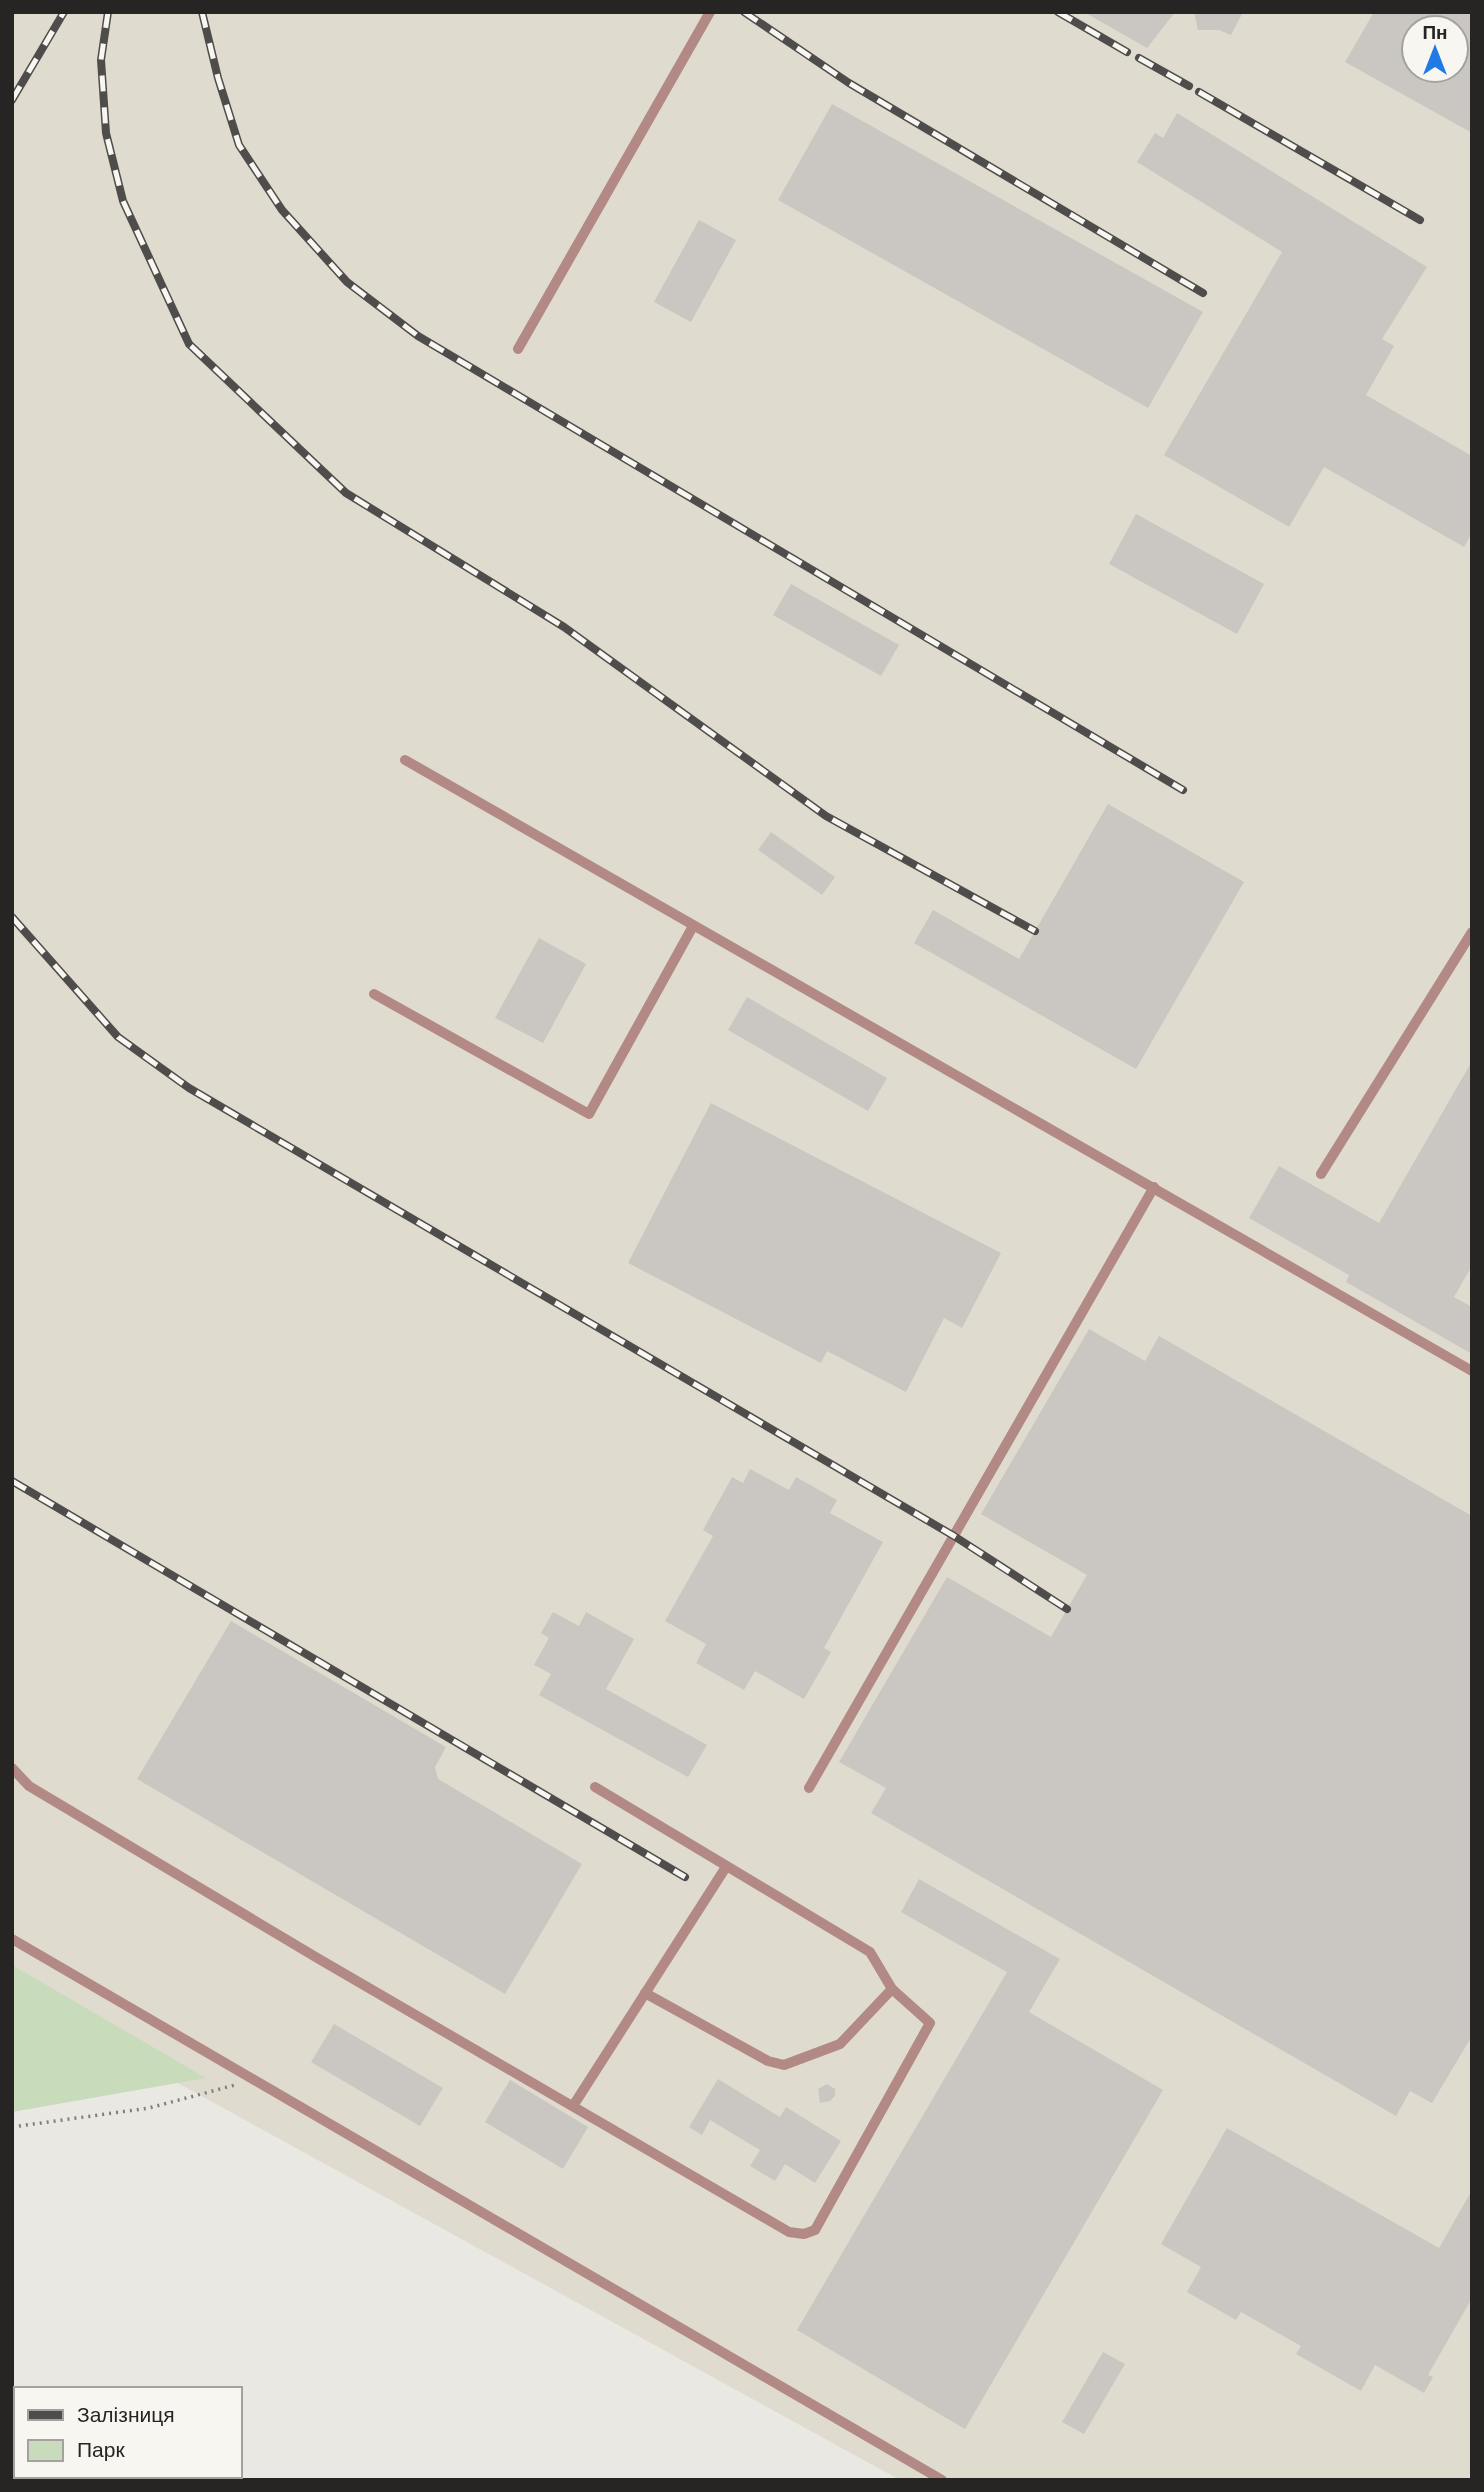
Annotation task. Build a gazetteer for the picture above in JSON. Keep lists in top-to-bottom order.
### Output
{
  "legend": ["Залізниця", "Парк"],
  "north": "top"
}
